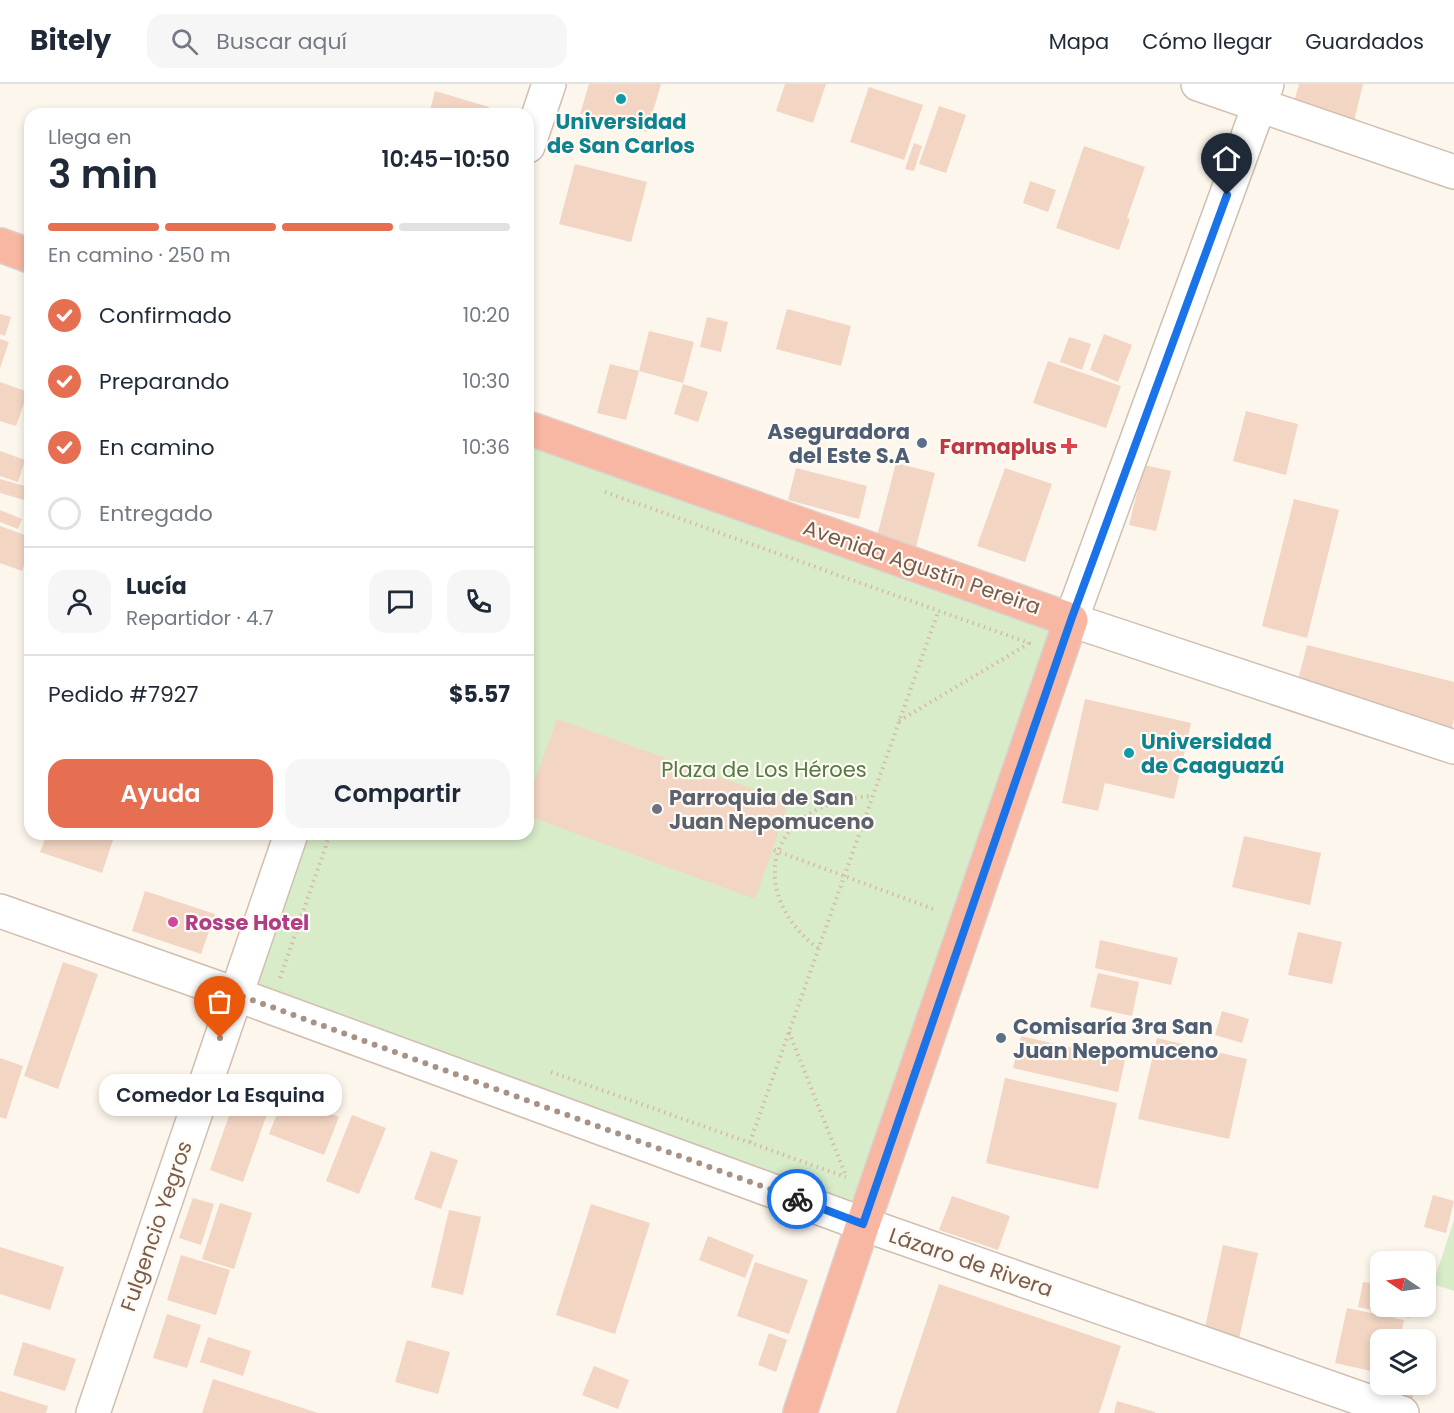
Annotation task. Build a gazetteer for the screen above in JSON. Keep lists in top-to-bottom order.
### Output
{
  "streets": {
    "highway": ["Avenida Agustín Pereira"],
    "street": ["Fulgencio Yegros", "Lázaro de Rivera"]
  },
  "crossings": [
    ["Fulgencio Yegros", "Lázaro de Rivera"]
  ],
  "parks": ["Plaza de Los Héroes"],
  "places": {
    "other": [
      "Universidad de San Carlos",
      "Aseguradora del Este S.A",
      "Universidad de Caaguazú",
      "Parroquia de San Juan Nepomuceno",
      "Rosse Hotel",
      "Comedor La Esquina",
      "Comisaría 3ra San Juan Nepomuceno"
    ],
    "health": ["Farmaplus"]
  },
  "north": "left",
  "page": {
    "header": "Bitely",
    "search": "Buscar aquí",
    "nav": ["Mapa", "Cómo llegar", "Guardados"],
    "heading": ["3 min", "Llega en", "10:45–10:50"],
    "panel": [
      "Lucía",
      "Repartidor · 4.7",
      "Pedido #7927",
      "$5.57"
    ],
    "bar": "En camino · 250 m",
    "list": [
      ["Confirmado", "10:20"],
      ["Preparando", "10:30"],
      ["En camino", "10:36"],
      "Entregado"
    ],
    "buttons": ["Ayuda", "Compartir"],
    "bubble": "Comedor La Esquina"
  }
}
